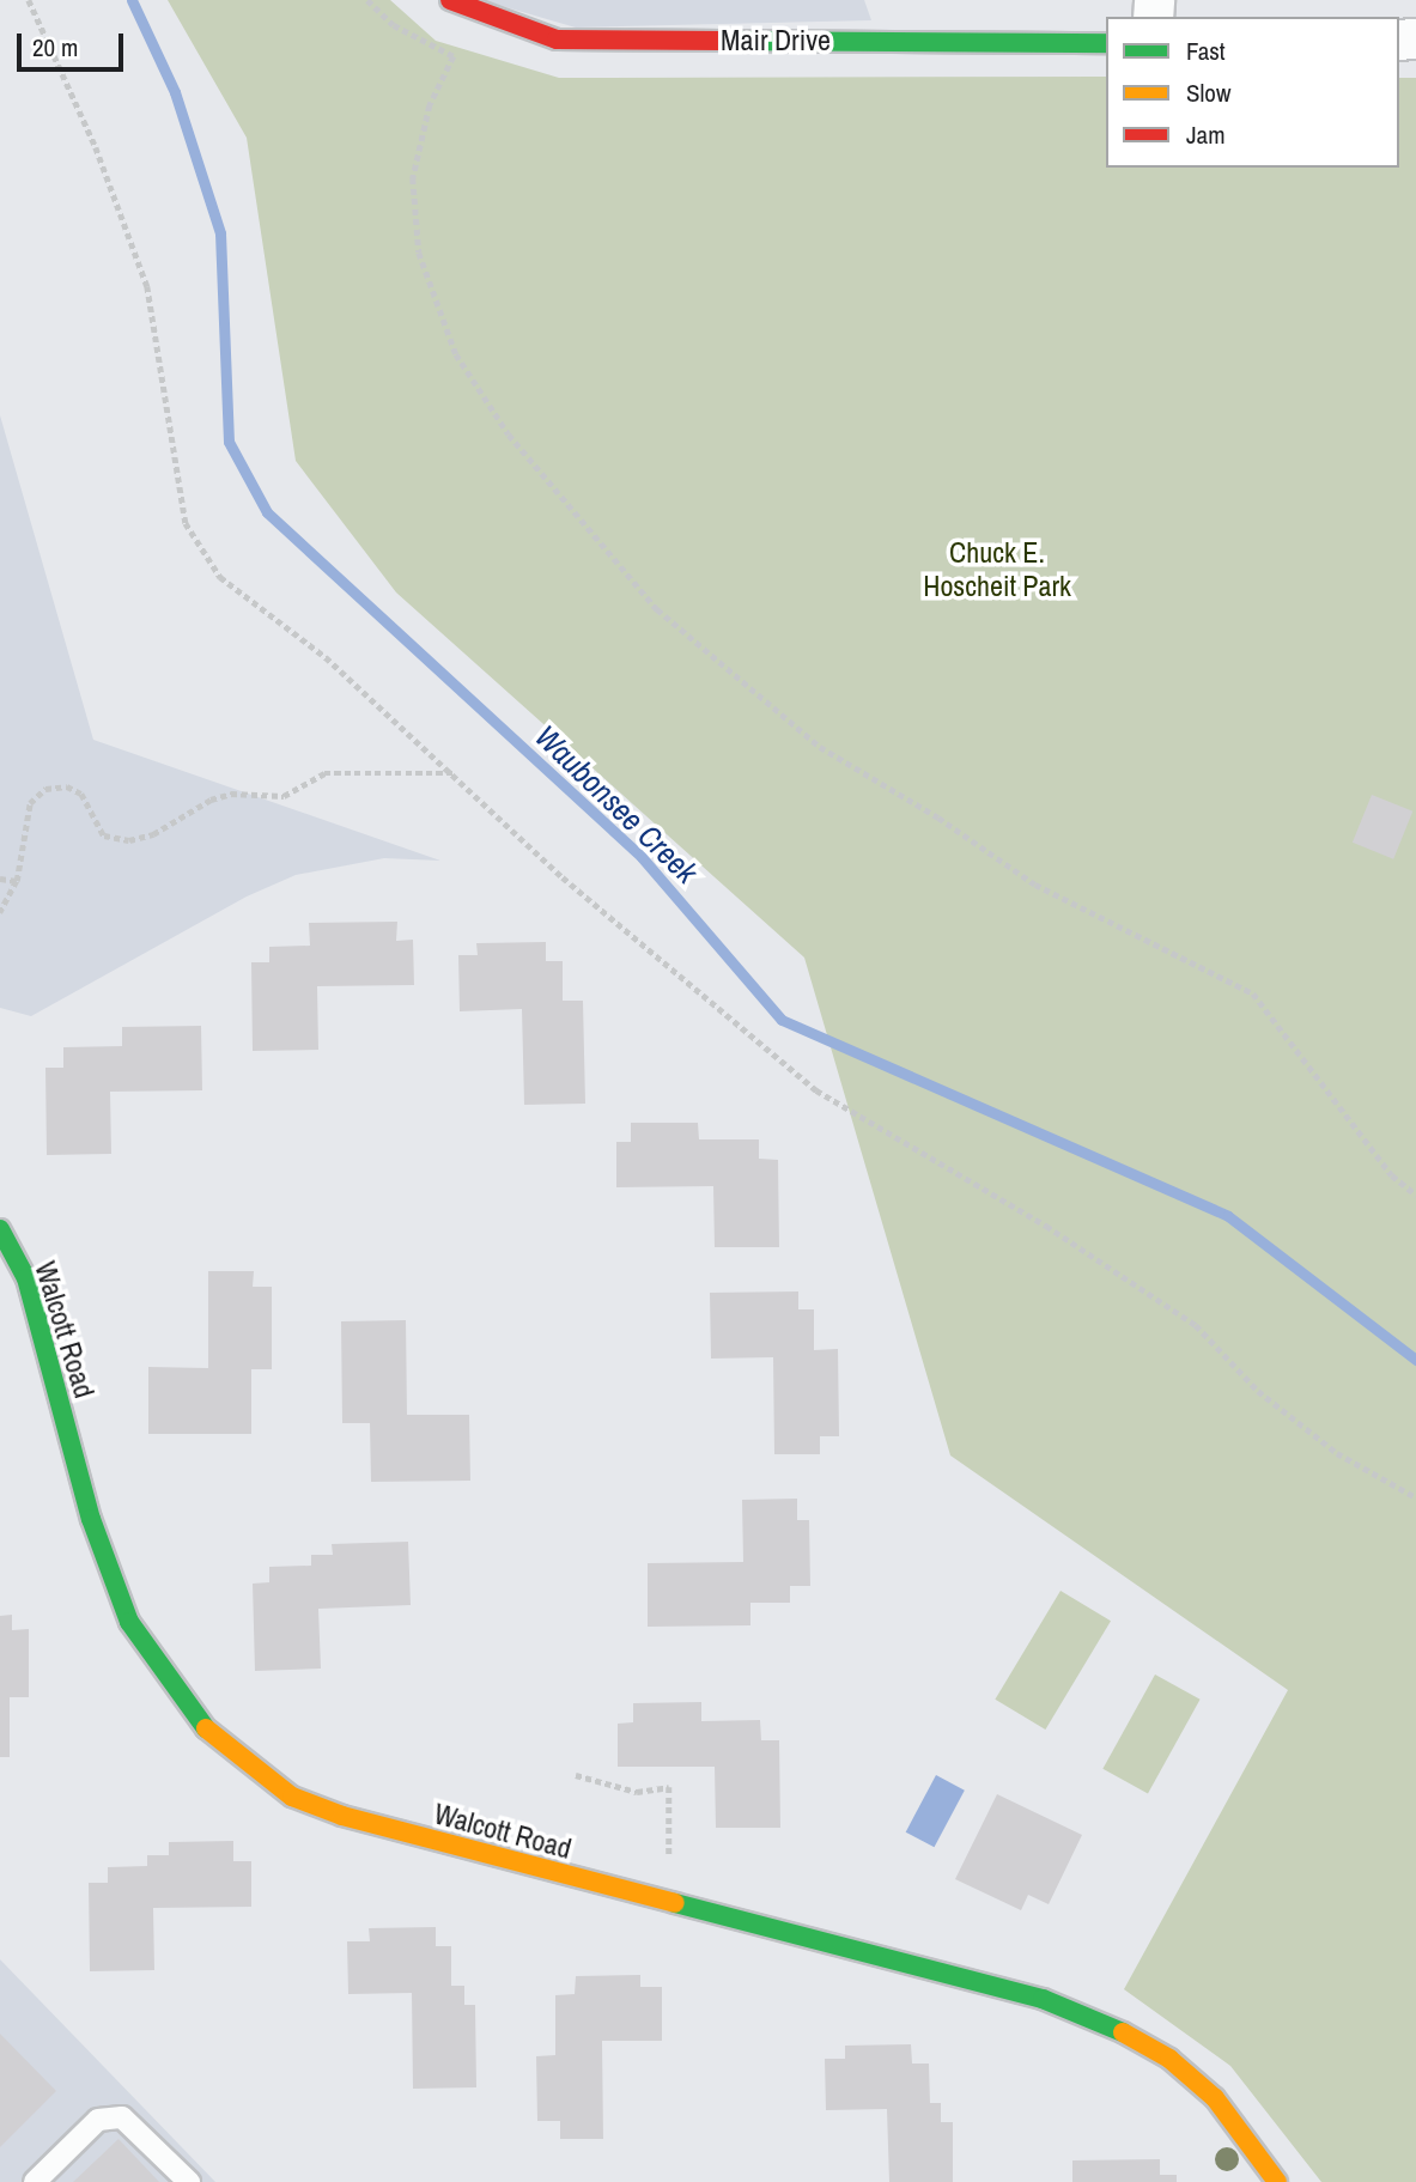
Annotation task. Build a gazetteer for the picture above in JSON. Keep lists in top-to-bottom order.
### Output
{
  "streets": {
    "street": ["Mair Drive", "Walcott Road"]
  },
  "water": ["Waubonsee Creek"],
  "parks": ["Chuck E. Hoscheit Park"],
  "legend": ["Fast", "Slow", "Jam"],
  "scale_bar": "20 m"
}
